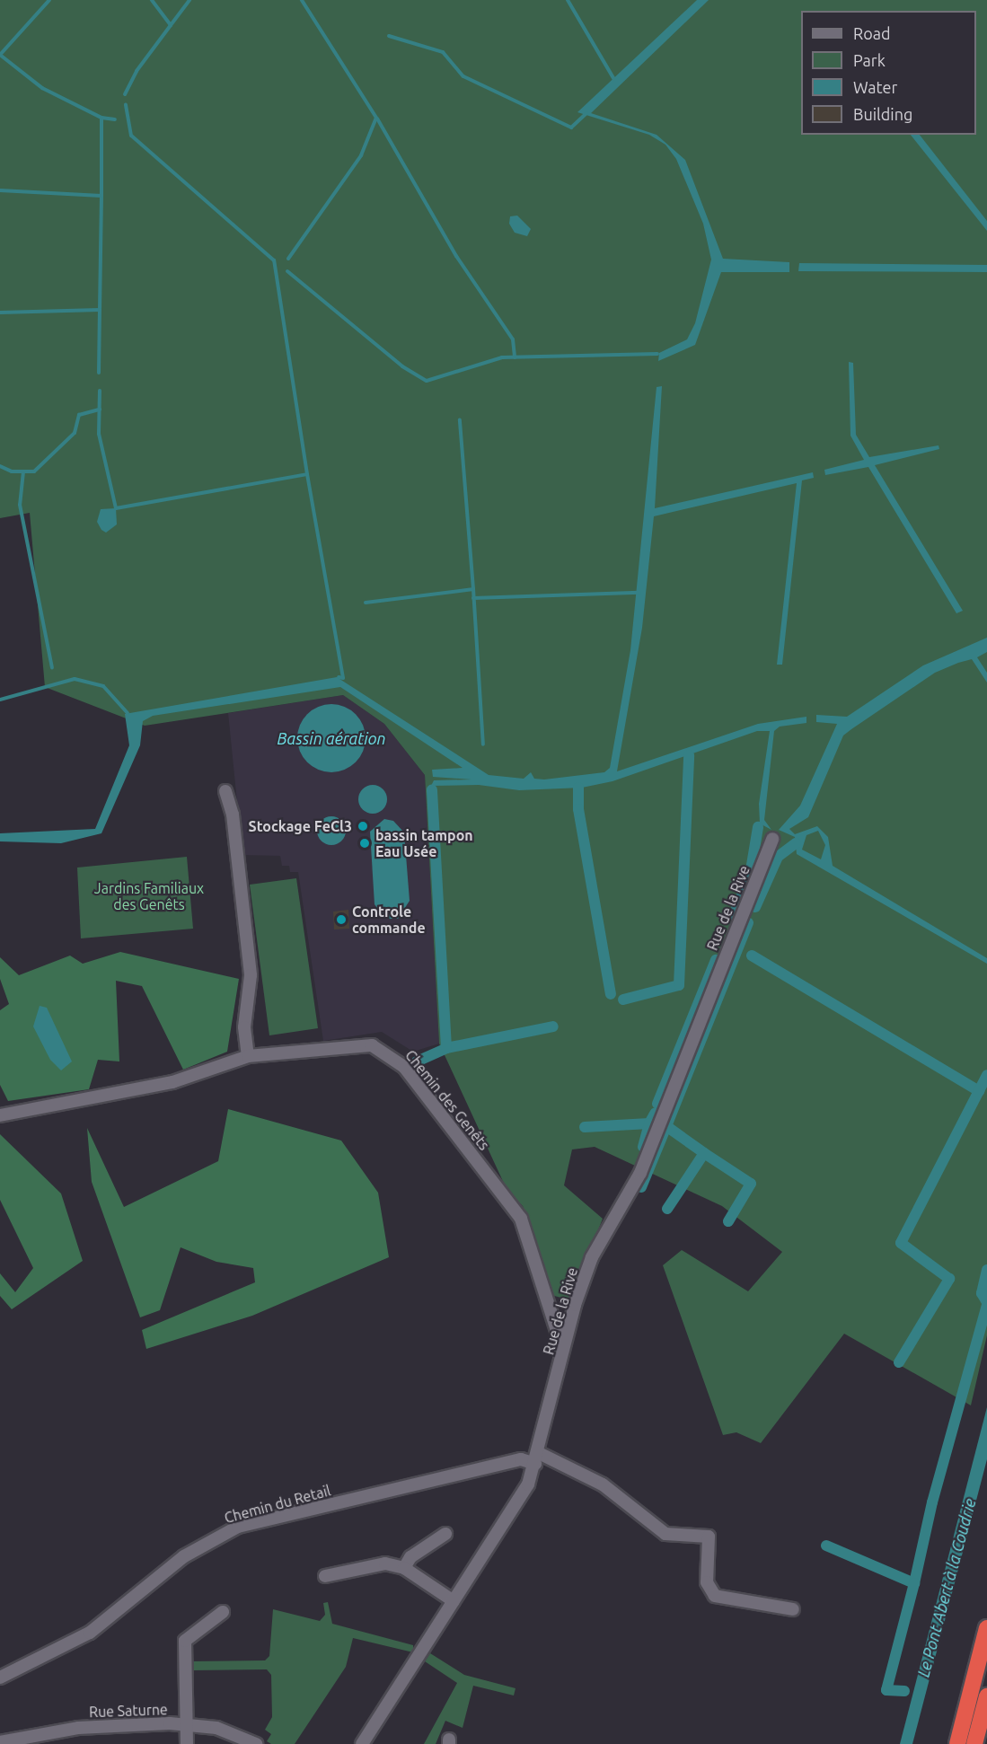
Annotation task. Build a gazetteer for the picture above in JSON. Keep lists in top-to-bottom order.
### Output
{
  "streets": {
    "street": [
      "Rue de la Rive",
      "Chemin des Genêts",
      "Chemin du Retail",
      "Rue Saturne"
    ]
  },
  "crossings": [
    ["Rue de la Rive", "Chemin des Genêts"],
    ["Rue de la Rive", "Chemin du Retail"]
  ],
  "water": ["Bassin aération", "Le Pont Abert à la Coudrie"],
  "parks": ["Jardins Familiaux des Genêts"],
  "places": ["Stockage FeCl3", "bassin tampon Eau Usée", "Controle commande"],
  "legend": [
    "Road",
    "Park",
    "Water",
    "Building"
  ]
}
